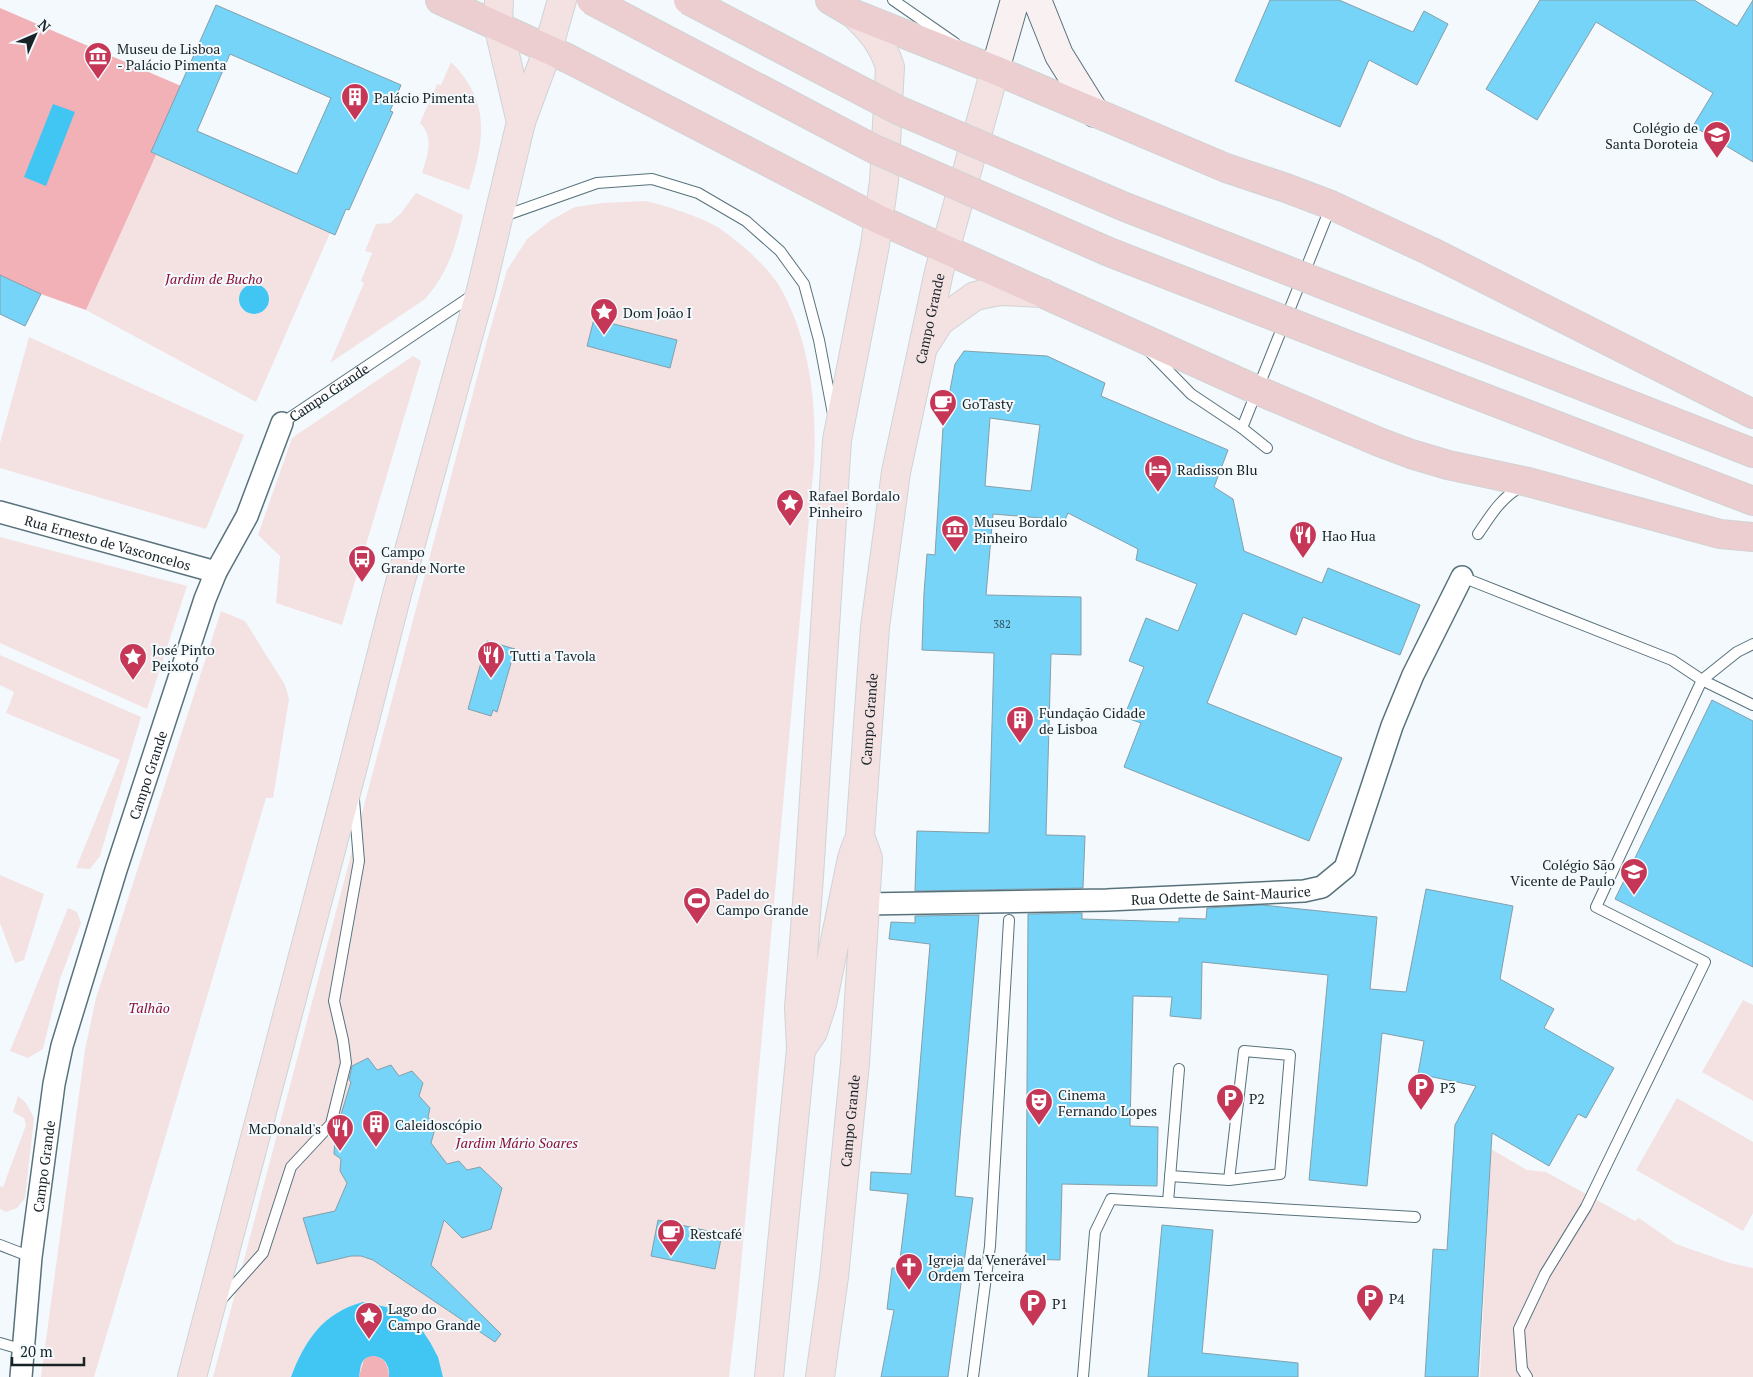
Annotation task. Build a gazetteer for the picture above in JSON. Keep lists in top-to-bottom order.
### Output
{
  "streets": {
    "main road": ["Campo Grande"],
    "street": ["Rua Ernesto de Vasconcelos", "Rua Odette de Saint-Maurice"]
  },
  "crossings": [
    ["Campo Grande", "Rua Ernesto de Vasconcelos"],
    ["Campo Grande", "Rua Odette de Saint-Maurice"]
  ],
  "parks": ["Jardim de Bucho", "Talhão", "Jardim Mário Soares"],
  "places": {
    "museum": ["Museu de Lisboa - Palácio Pimenta", "Museu Bordalo Pinheiro"],
    "building": ["Palácio Pimenta", "Fundação Cidade de Lisboa", "Caleidoscópio"],
    "school or university": ["Colégio de Santa Doroteia", "Colégio São Vicente de Paulo"],
    "place": [
      "Dom João I",
      "Rafael Bordalo Pinheiro",
      "José Pinto Peixoto",
      "Lago do Campo Grande"
    ],
    "cafe": ["GoTasty", "Restcafé"],
    "hotel": ["Radisson Blu"],
    "restaurant": ["Hao Hua", "Tutti a Tavola", "McDonald's"],
    "bus stop": ["Campo Grande Norte"],
    "sports": ["Padel do Campo Grande"],
    "parking": [
      "P3",
      "P2",
      "P4",
      "P1"
    ],
    "theatre": ["Cinema Fernando Lopes"],
    "church": ["Igreja da Venerável Ordem Terceira"]
  },
  "house_numbers": ["382"],
  "scale_bar": "20 m",
  "north": "top right"
}
